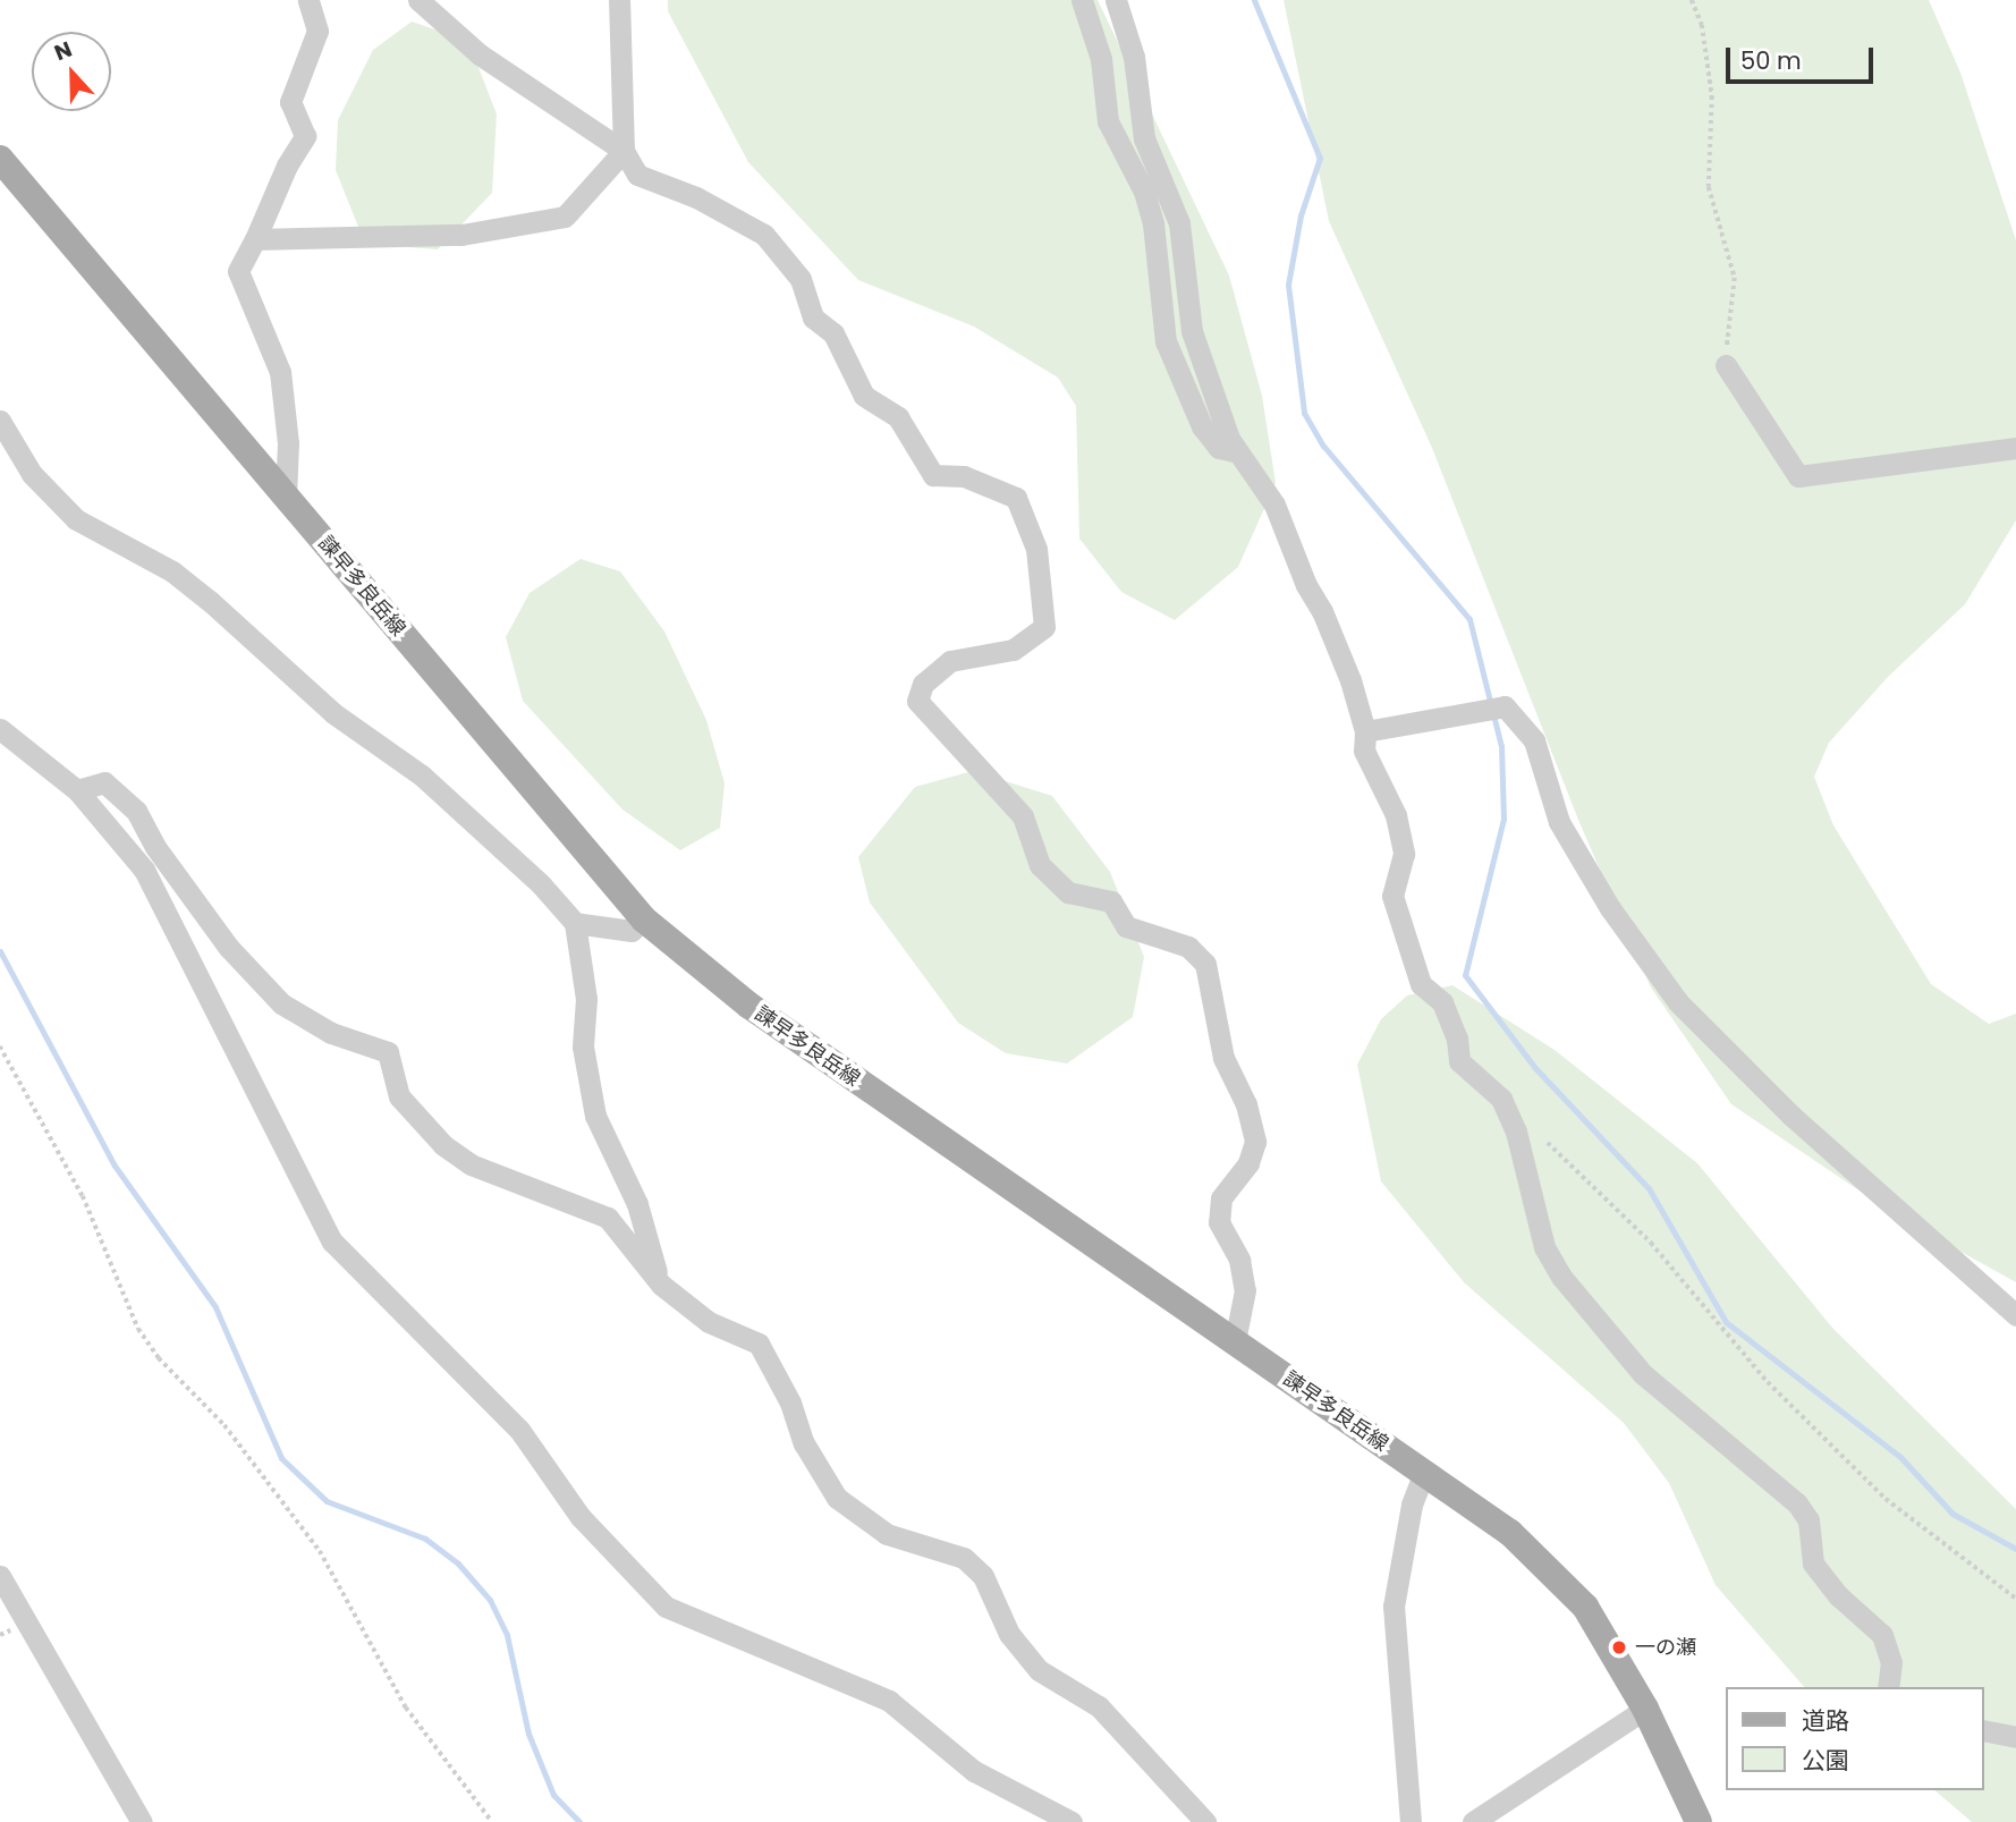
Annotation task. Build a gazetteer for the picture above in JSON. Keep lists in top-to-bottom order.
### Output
{
  "streets": {
    "main road": ["諫早多良岳線"]
  },
  "places": ["一の瀬"],
  "legend": ["道路", "公園"],
  "scale_bar": "50 m",
  "north": "top"
}
